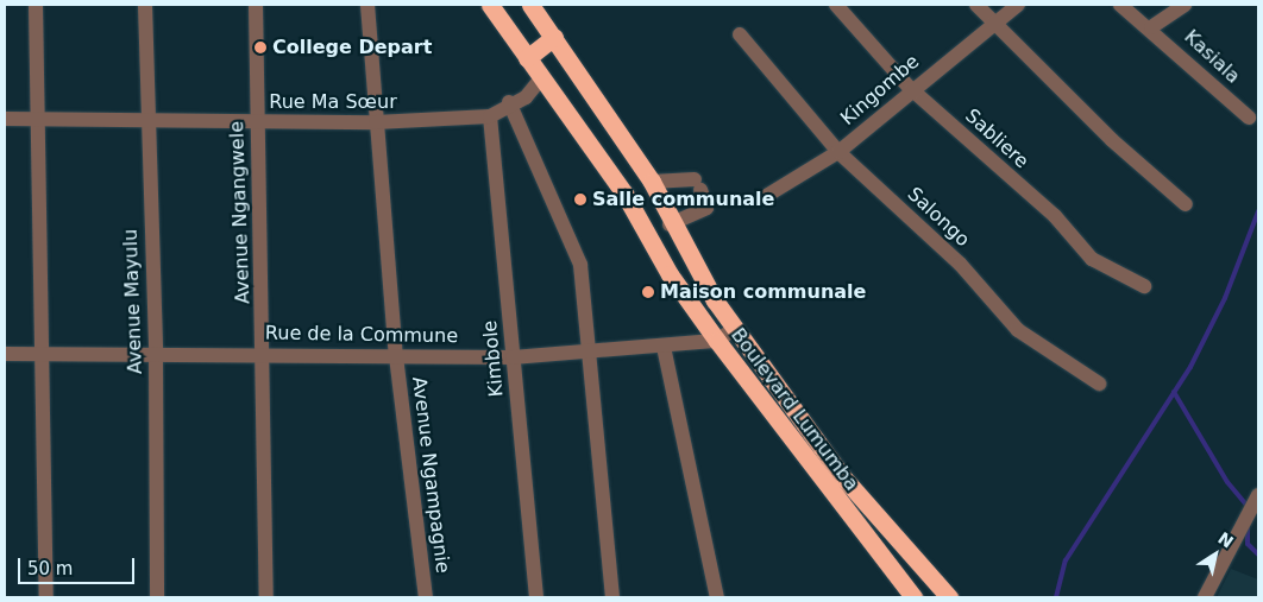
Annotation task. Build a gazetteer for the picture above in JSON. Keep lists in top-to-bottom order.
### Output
{
  "streets": {
    "highway": ["Boulevard Lumumba"],
    "street": [
      "Kasiala",
      "Kingombe",
      "Rue Ma Sœur",
      "Sabliere",
      "Avenue Ngangwele",
      "Salongo",
      "Avenue Mayulu",
      "Rue de la Commune",
      "Kimbole",
      "Avenue Ngampagnie"
    ]
  },
  "crossings": [
    ["Kingombe", "Sabliere"],
    ["Kingombe", "Salongo"],
    ["Rue Ma Sœur", "Avenue Ngangwele"],
    ["Rue Ma Sœur", "Avenue Mayulu"],
    ["Rue Ma Sœur", "Kimbole"],
    ["Rue Ma Sœur", "Avenue Ngampagnie"],
    ["Avenue Ngangwele", "Rue de la Commune"],
    ["Avenue Mayulu", "Rue de la Commune"],
    ["Rue de la Commune", "Kimbole"],
    ["Rue de la Commune", "Boulevard Lumumba"],
    ["Rue de la Commune", "Avenue Ngampagnie"]
  ],
  "places": ["College Depart", "Salle communale", "Maison communale"],
  "scale_bar": "50 m",
  "north": "top right"
}
